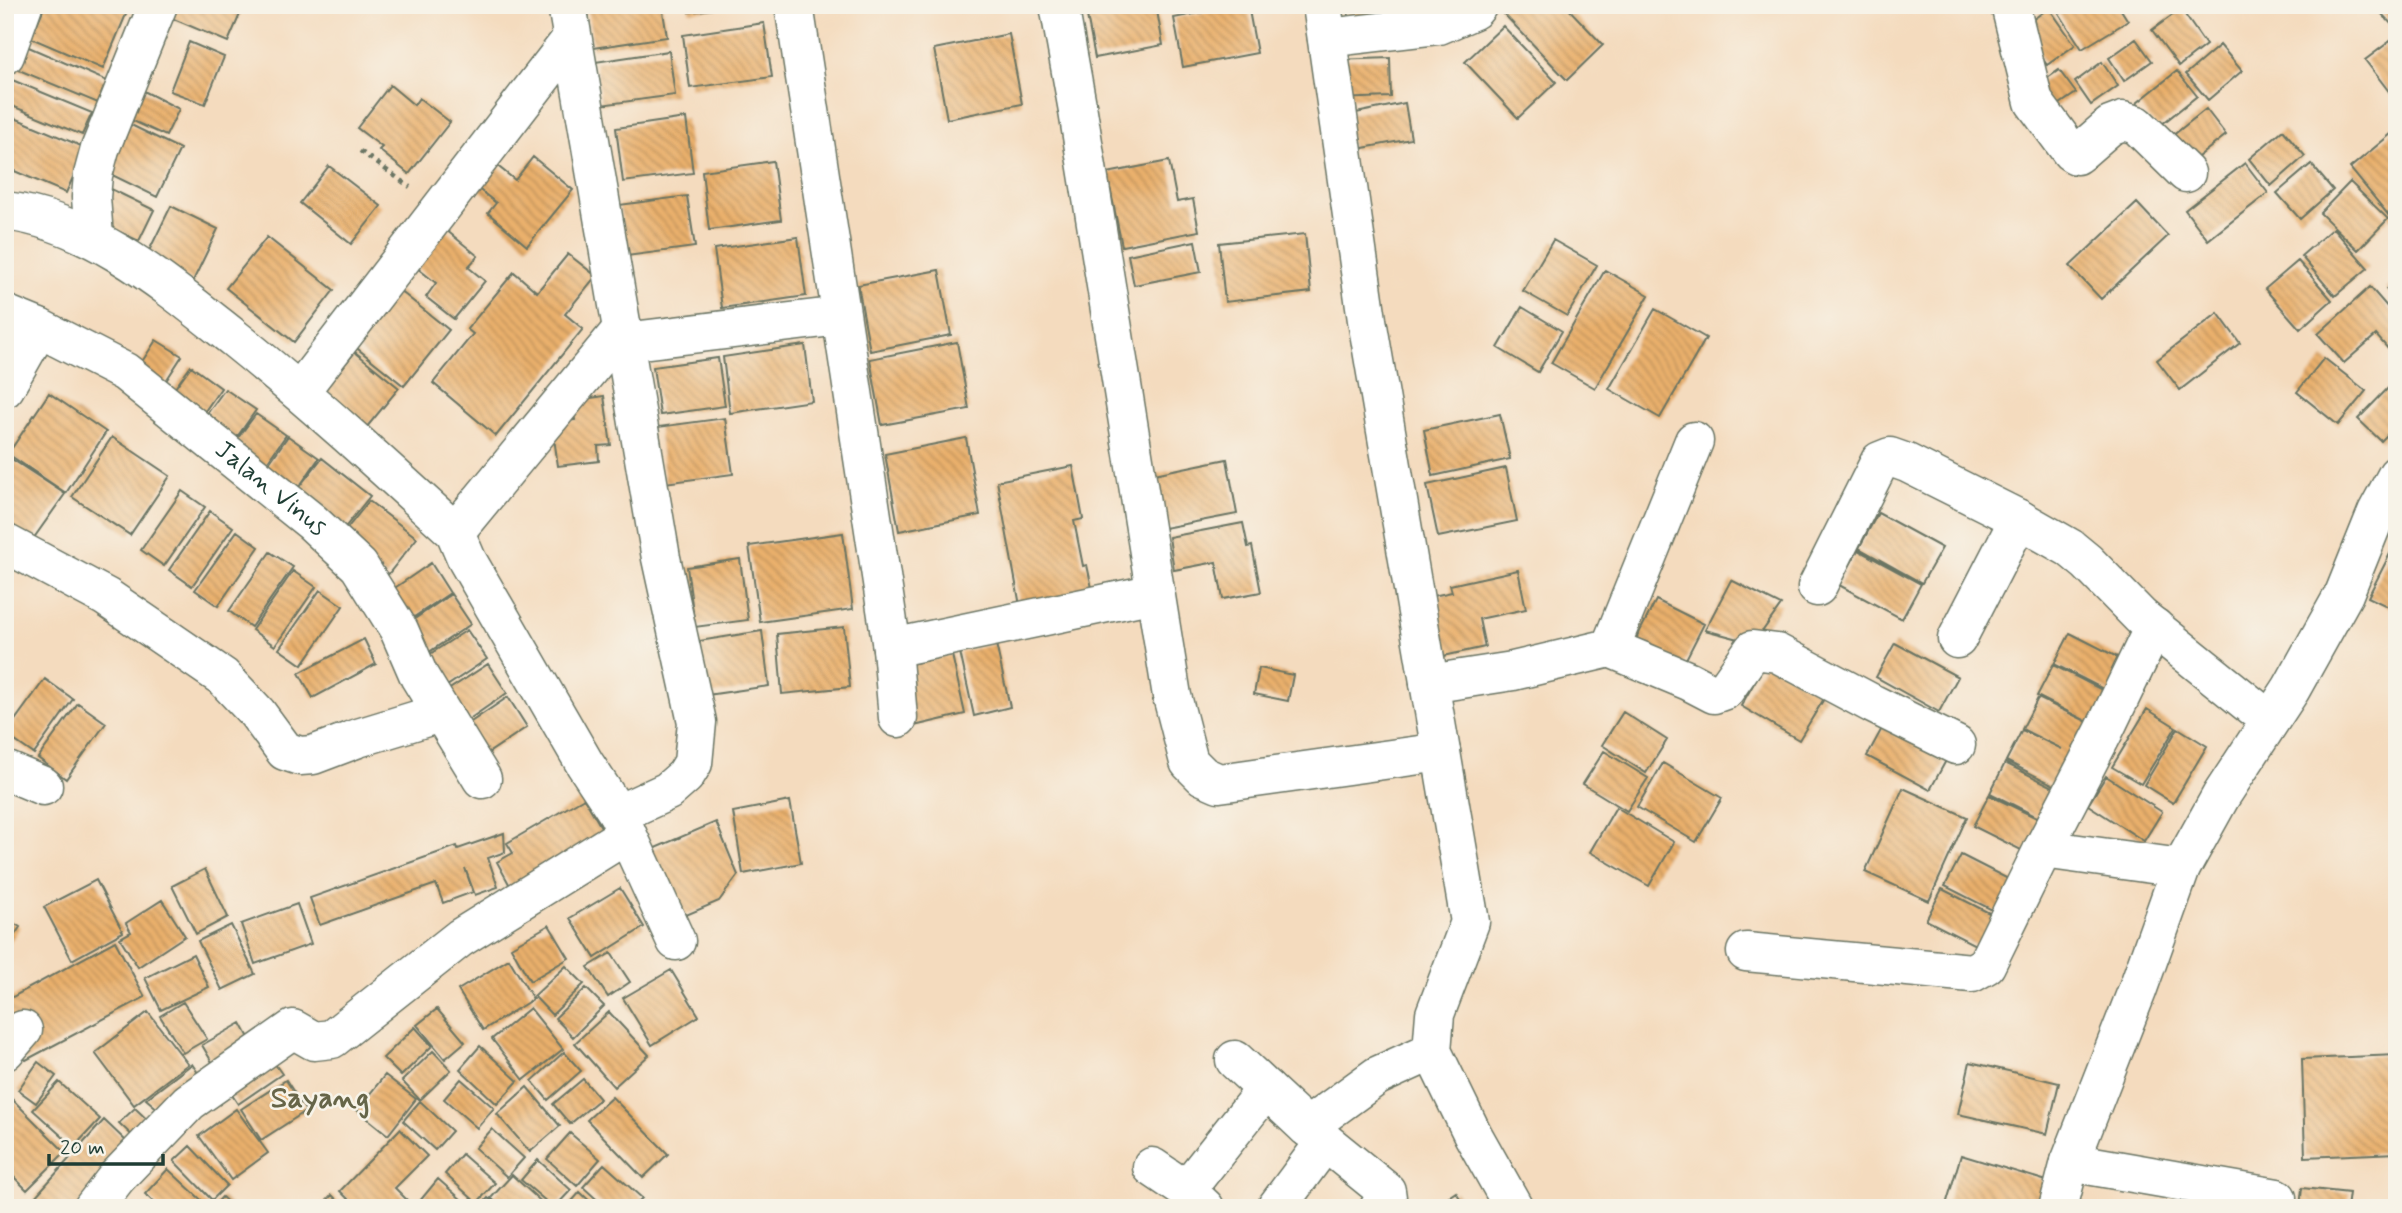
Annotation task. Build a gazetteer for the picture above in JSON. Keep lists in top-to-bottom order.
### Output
{
  "streets": {
    "street": ["Jalan Vinus"]
  },
  "districts": ["Sayang"],
  "scale_bar": "20 m"
}
